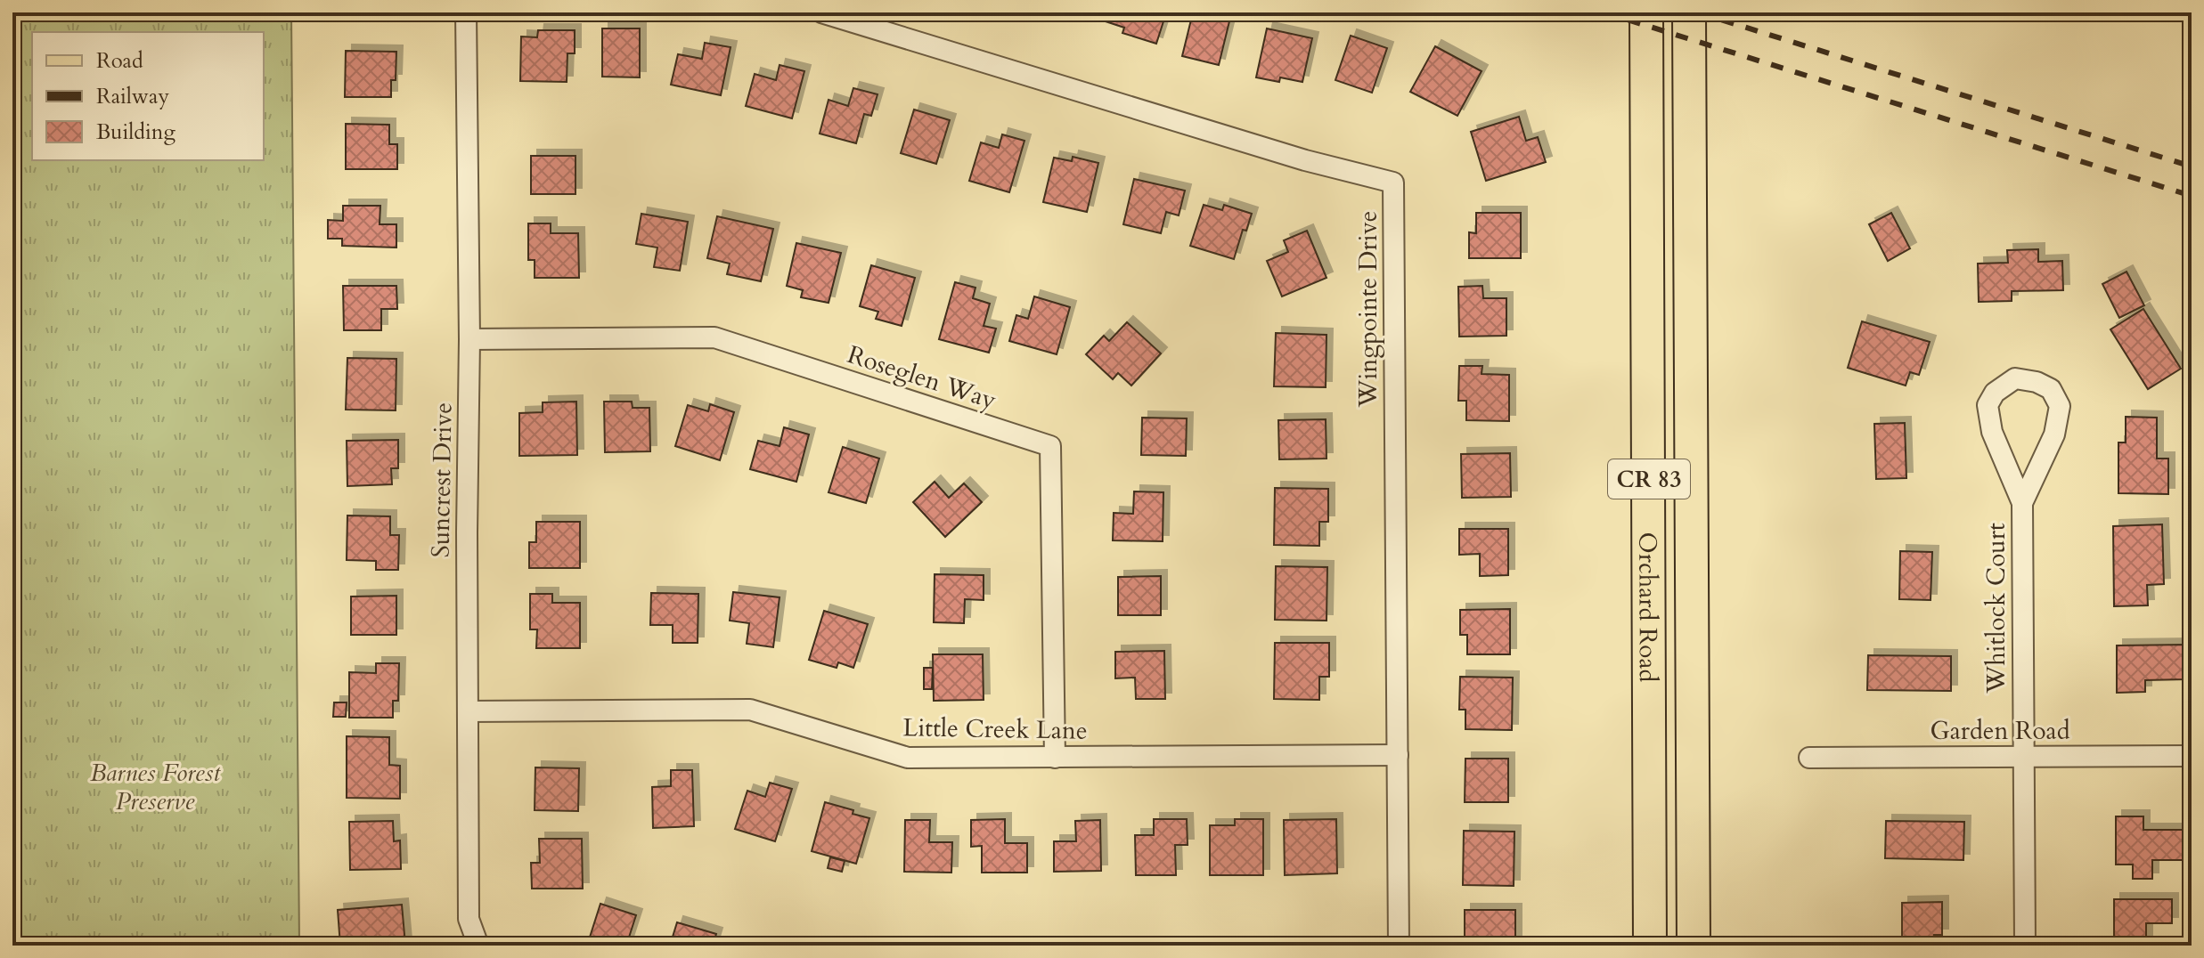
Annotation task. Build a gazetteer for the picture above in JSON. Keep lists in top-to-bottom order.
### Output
{
  "streets": {
    "main road": ["CR 83", "Orchard Road"],
    "street": [
      "Wingpointe Drive",
      "Roseglen Way",
      "Suncrest Drive",
      "Whitlock Court",
      "Little Creek Lane",
      "Garden Road"
    ]
  },
  "crossings": [
    ["Wingpointe Drive", "Little Creek Lane"],
    ["Roseglen Way", "Suncrest Drive"],
    ["Roseglen Way", "Little Creek Lane"],
    ["Suncrest Drive", "Little Creek Lane"],
    ["Whitlock Court", "Garden Road"]
  ],
  "parks": ["Barnes Forest Preserve"],
  "legend": ["Road", "Railway", "Building"]
}
